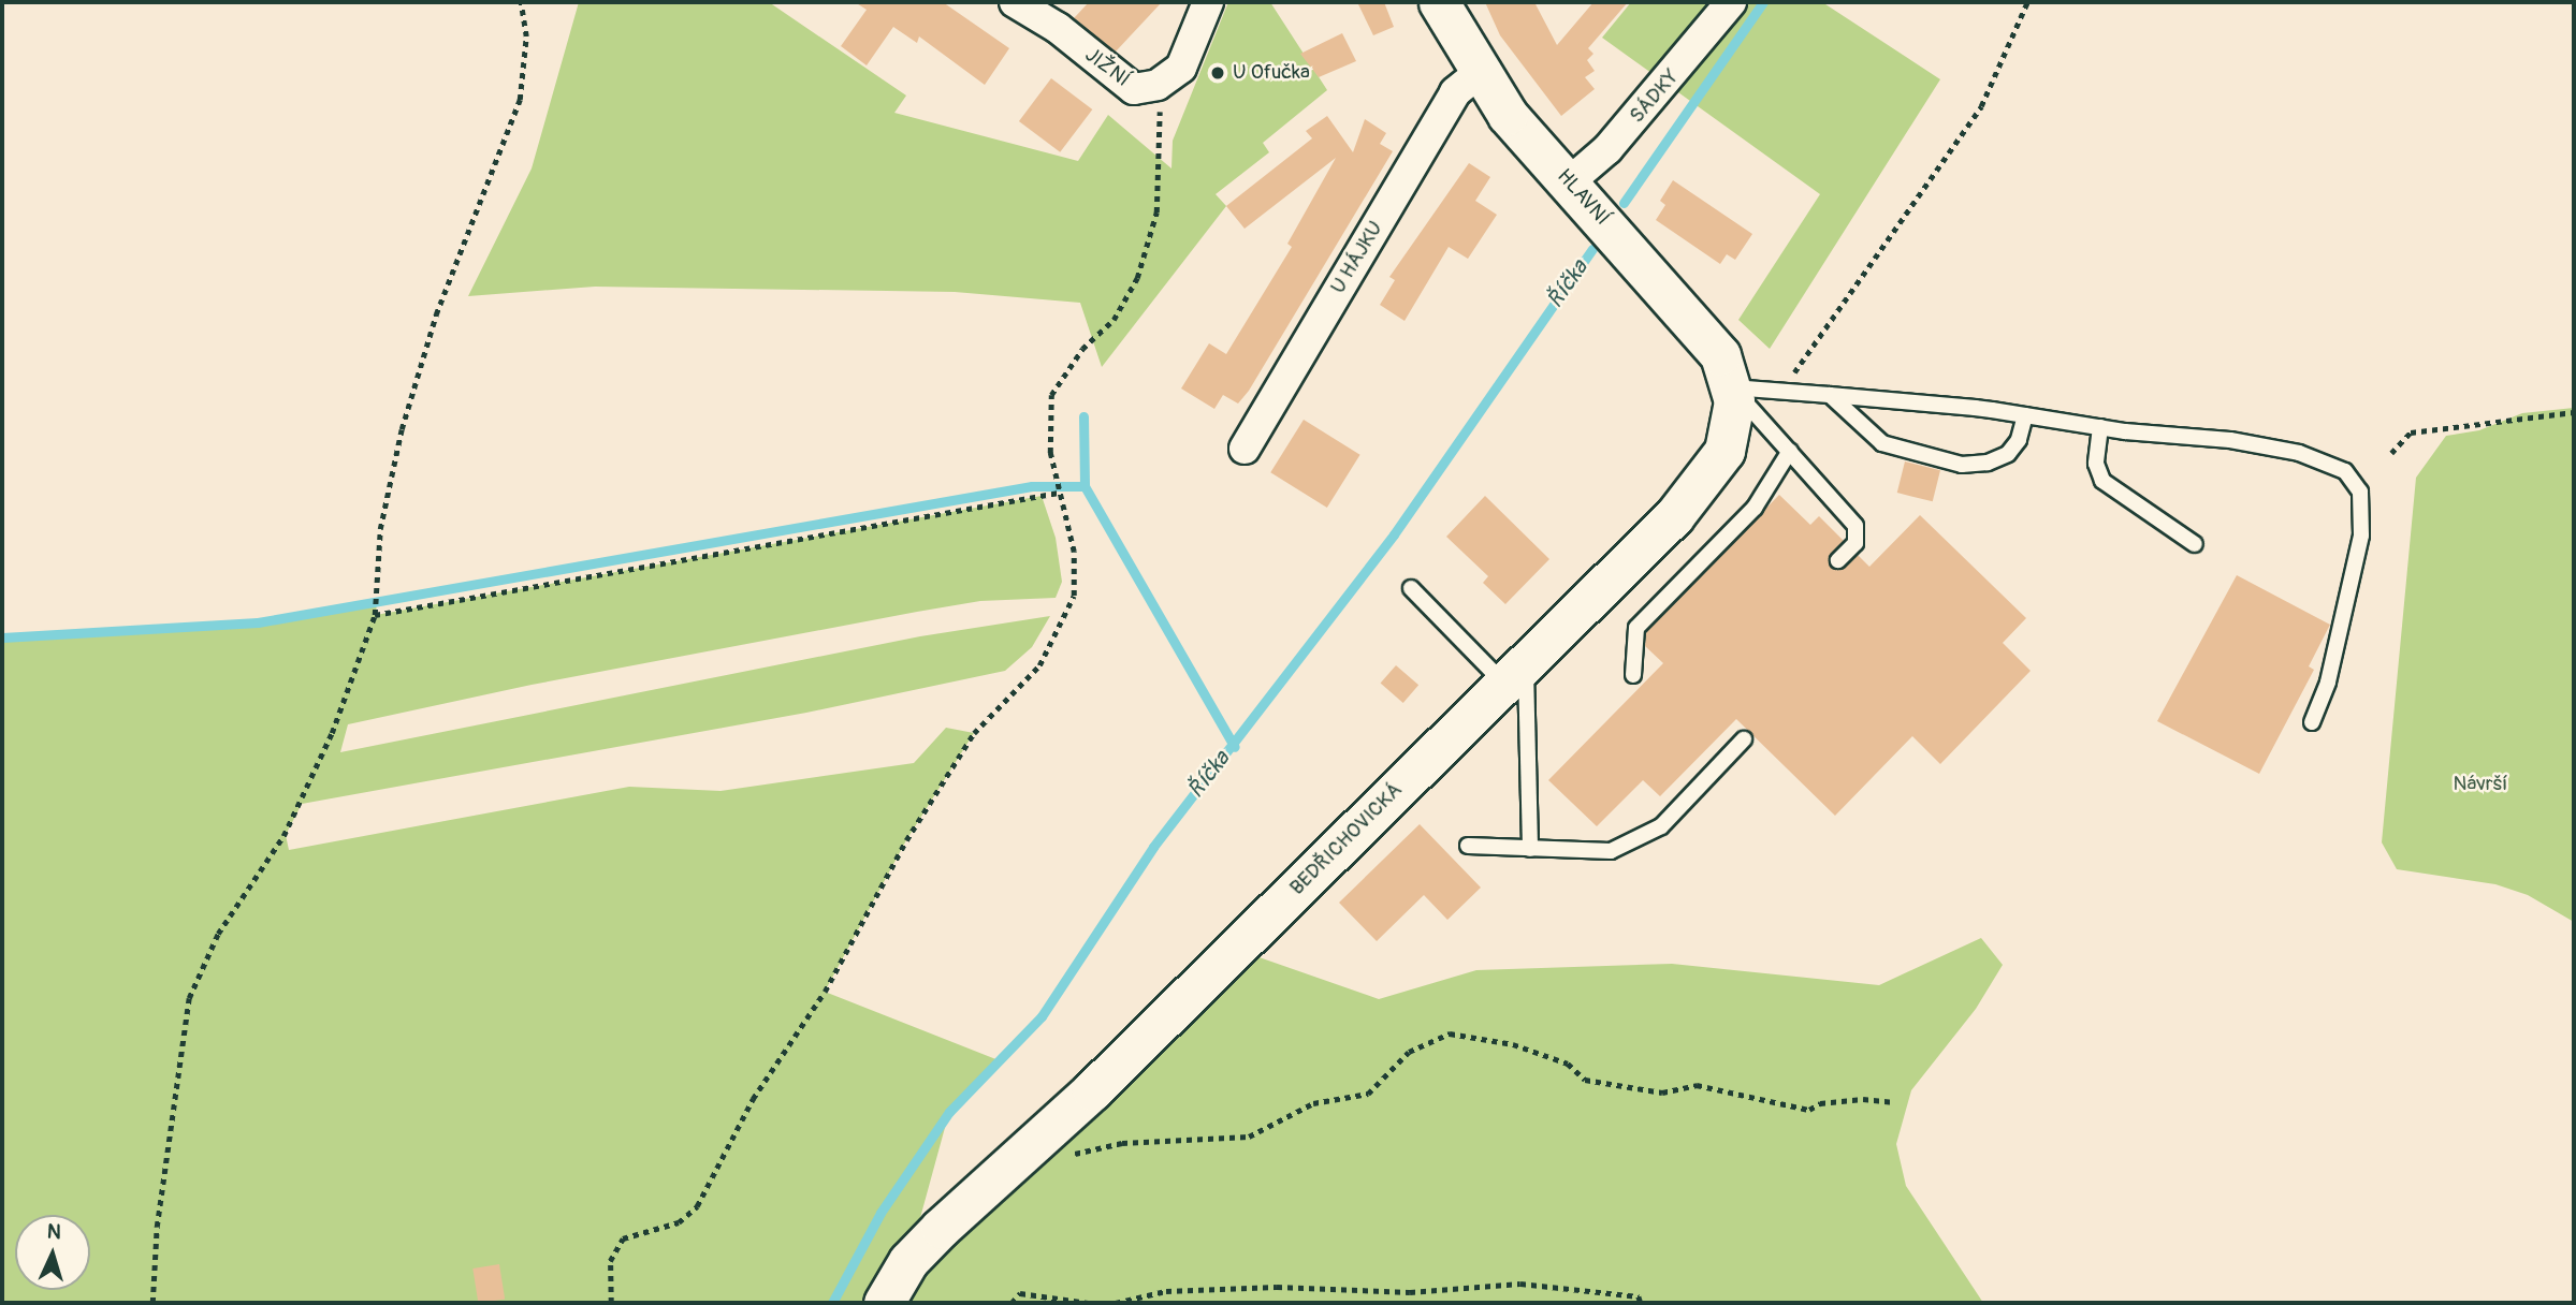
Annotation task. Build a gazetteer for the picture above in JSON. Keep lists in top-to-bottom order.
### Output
{
  "streets": {
    "street": [
      "JIŽNÍ",
      "SÁDKY",
      "HLAVNÍ",
      "U HÁJKU",
      "BEDŘICHOVICKÁ"
    ]
  },
  "crossings": [
    ["SÁDKY", "HLAVNÍ"],
    ["HLAVNÍ", "U HÁJKU"],
    ["HLAVNÍ", "BEDŘICHOVICKÁ"]
  ],
  "water": ["Říčka"],
  "parks": ["Návrší"],
  "places": ["U Ofučka"],
  "north": "top"
}
